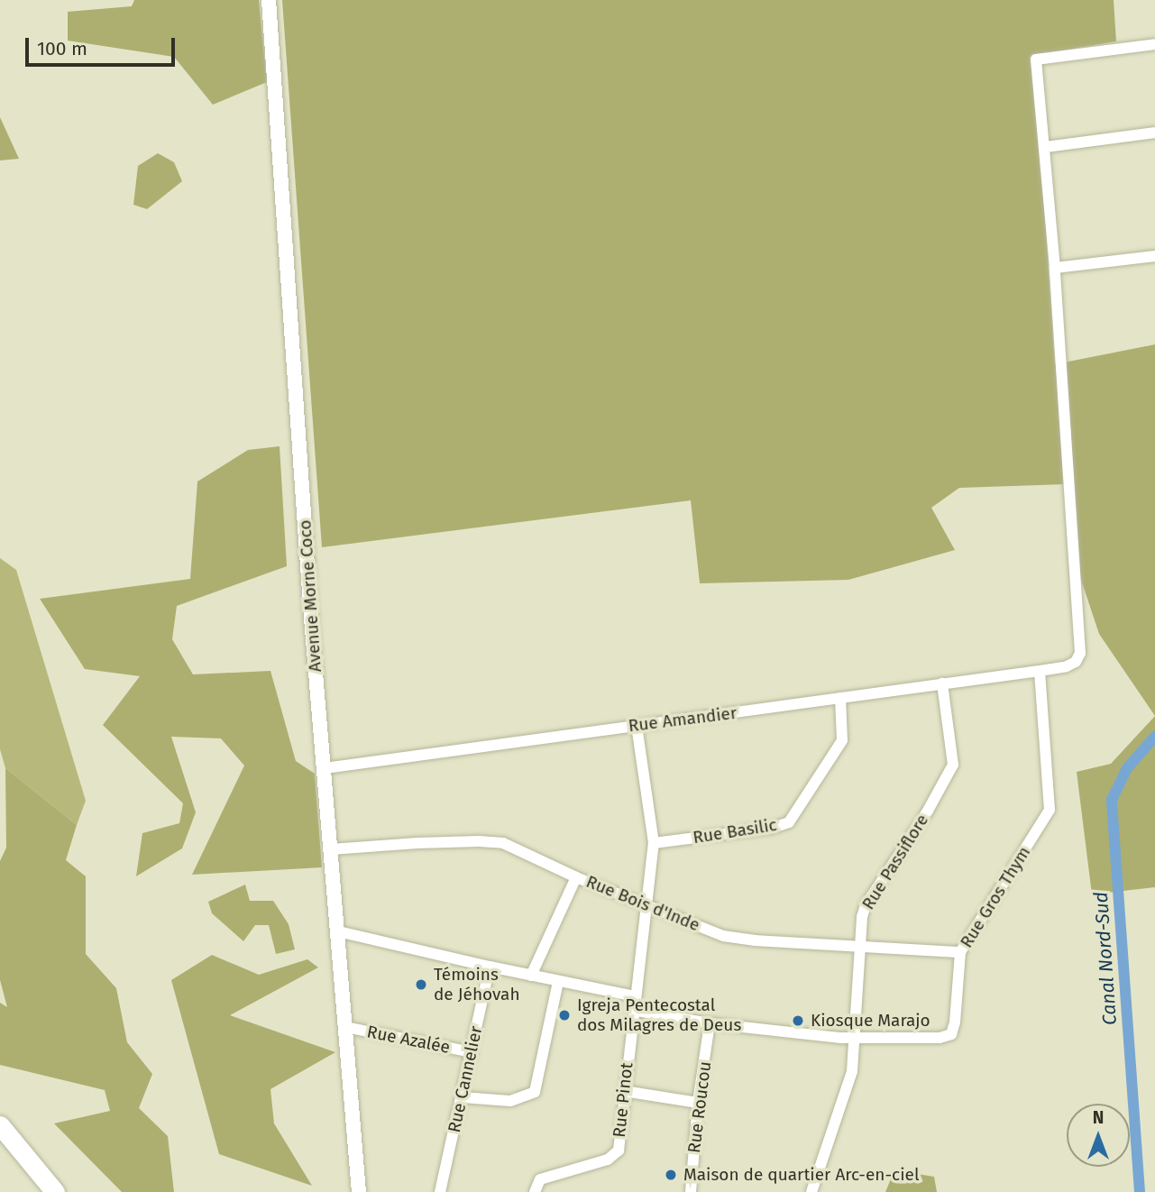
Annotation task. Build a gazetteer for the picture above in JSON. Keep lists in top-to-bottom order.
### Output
{
  "streets": {
    "street": [
      "Avenue Morne Coco",
      "Rue Amandier",
      "Rue Basilic",
      "Rue Passiflore",
      "Rue Gros Thym",
      "Rue Bois d'Inde",
      "Rue Azalée",
      "Rue Cannelier",
      "Rue Pinot",
      "Rue Roucou"
    ]
  },
  "crossings": [
    ["Avenue Morne Coco", "Rue Amandier"],
    ["Avenue Morne Coco", "Rue Bois d'Inde"],
    ["Avenue Morne Coco", "Rue Azalée"],
    ["Rue Amandier", "Rue Basilic"],
    ["Rue Amandier", "Rue Passiflore"],
    ["Rue Amandier", "Rue Gros Thym"],
    ["Rue Amandier", "Rue Pinot"],
    ["Rue Basilic", "Rue Pinot"],
    ["Rue Passiflore", "Rue Gros Thym"],
    ["Rue Passiflore", "Rue Bois d'Inde"],
    ["Rue Gros Thym", "Rue Bois d'Inde"],
    ["Rue Gros Thym", "Rue Pinot"],
    ["Rue Gros Thym", "Rue Roucou"],
    ["Rue Bois d'Inde", "Rue Pinot"],
    ["Rue Azalée", "Rue Cannelier"]
  ],
  "water": ["Canal Nord-Sud"],
  "places": [
    "Témoins de Jéhovah",
    "Igreja Pentecostal dos Milagres de Deus",
    "Kiosque Marajo",
    "Maison de quartier Arc-en-ciel"
  ],
  "scale_bar": "100 m",
  "north": "top"
}
